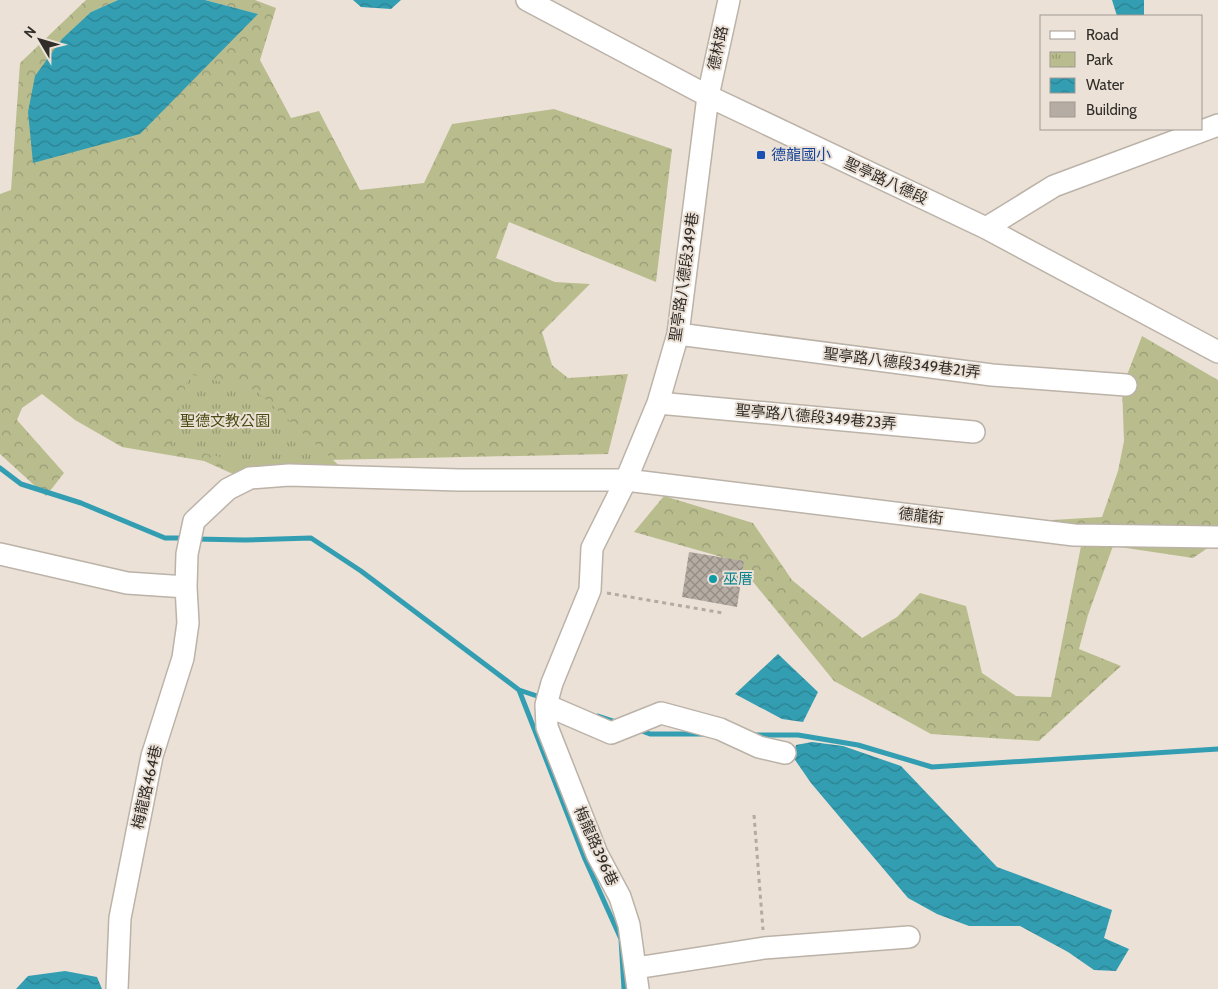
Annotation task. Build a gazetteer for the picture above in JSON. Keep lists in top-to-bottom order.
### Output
{
  "streets": {
    "street": [
      "德林路",
      "聖亭路八德段",
      "聖亭路八德段349巷",
      "聖亭路八德段349巷21弄",
      "聖亭路八德段349巷23弄",
      "德龍街",
      "梅龍路464巷",
      "梅龍路396巷"
    ]
  },
  "crossings": [
    ["德林路", "聖亭路八德段"],
    ["德林路", "聖亭路八德段349巷"],
    ["聖亭路八德段", "聖亭路八德段349巷"],
    ["聖亭路八德段349巷", "聖亭路八德段349巷21弄"],
    ["聖亭路八德段349巷", "聖亭路八德段349巷23弄"],
    ["聖亭路八德段349巷", "德龍街"],
    ["聖亭路八德段349巷", "梅龍路396巷"],
    ["德龍街", "梅龍路464巷"],
    ["德龍街", "梅龍路396巷"]
  ],
  "parks": ["聖德文教公園"],
  "places": {
    "transit": ["德龍國小"],
    "other": ["巫厝"]
  },
  "legend": [
    "Road",
    "Park",
    "Water",
    "Building"
  ],
  "north": "top left"
}
